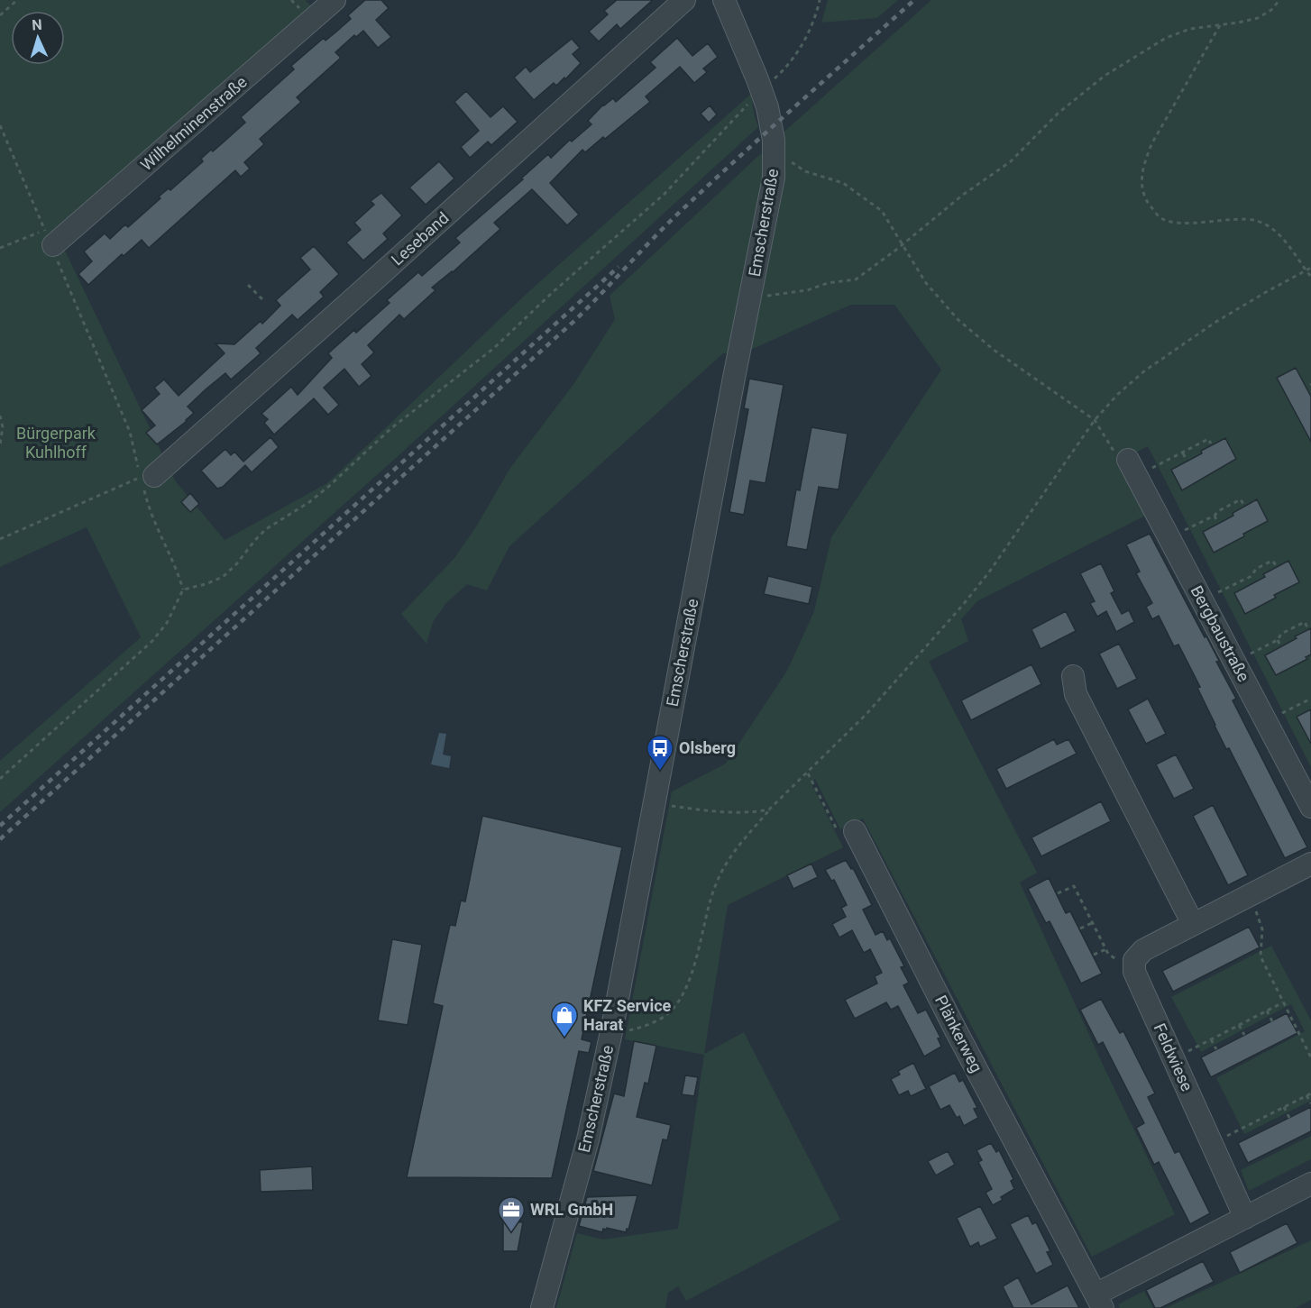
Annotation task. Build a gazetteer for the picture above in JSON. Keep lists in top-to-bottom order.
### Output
{
  "streets": {
    "street": [
      "Wilhelminenstraße",
      "Emscherstraße",
      "Leseband",
      "Bergbaustraße",
      "Plänkerweg",
      "Feldwiese"
    ]
  },
  "parks": ["Bürgerpark Kuhlhoff"],
  "places": {
    "bus stop": ["Olsberg"],
    "shop": ["KFZ Service Harat"],
    "office": ["WRL GmbH"]
  },
  "north": "top"
}
